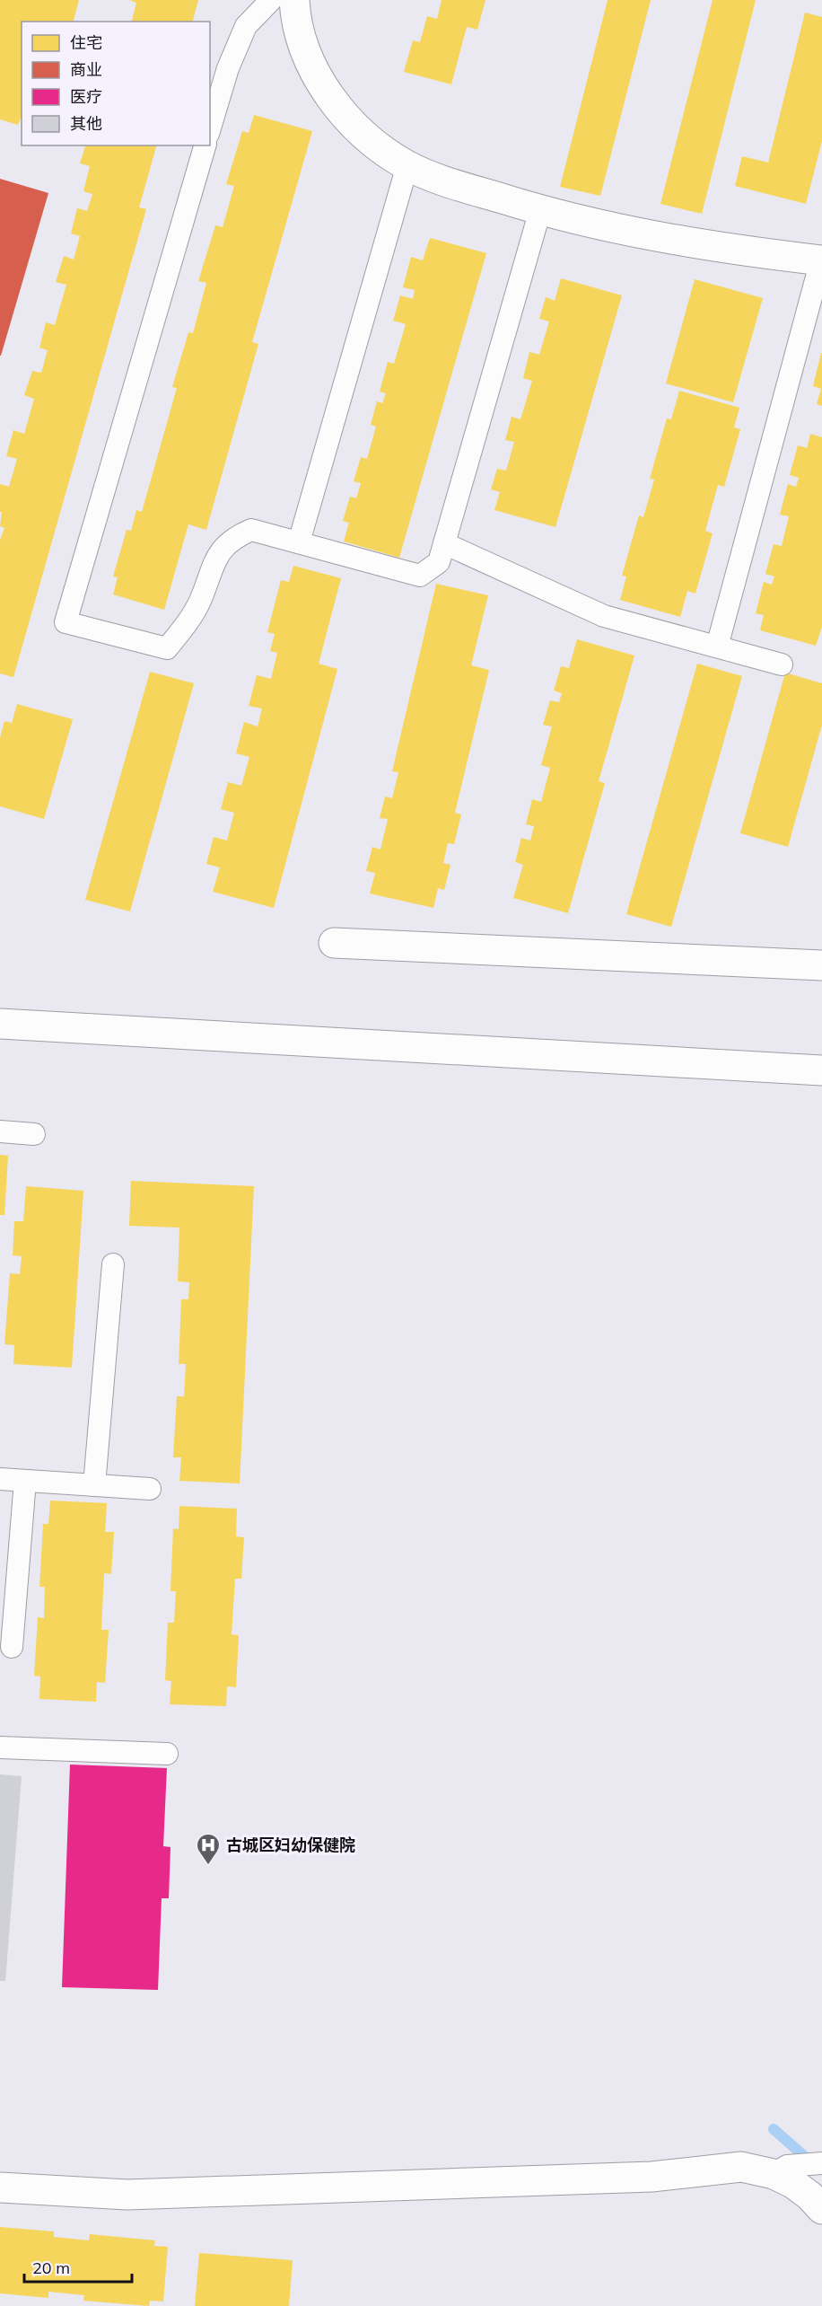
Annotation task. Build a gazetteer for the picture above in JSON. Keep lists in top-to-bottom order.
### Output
{
  "places": {
    "hospital": ["古城区妇幼保健院"]
  },
  "legend": [
    "住宅",
    "商业",
    "医疗",
    "其他"
  ],
  "scale_bar": "20 m"
}
